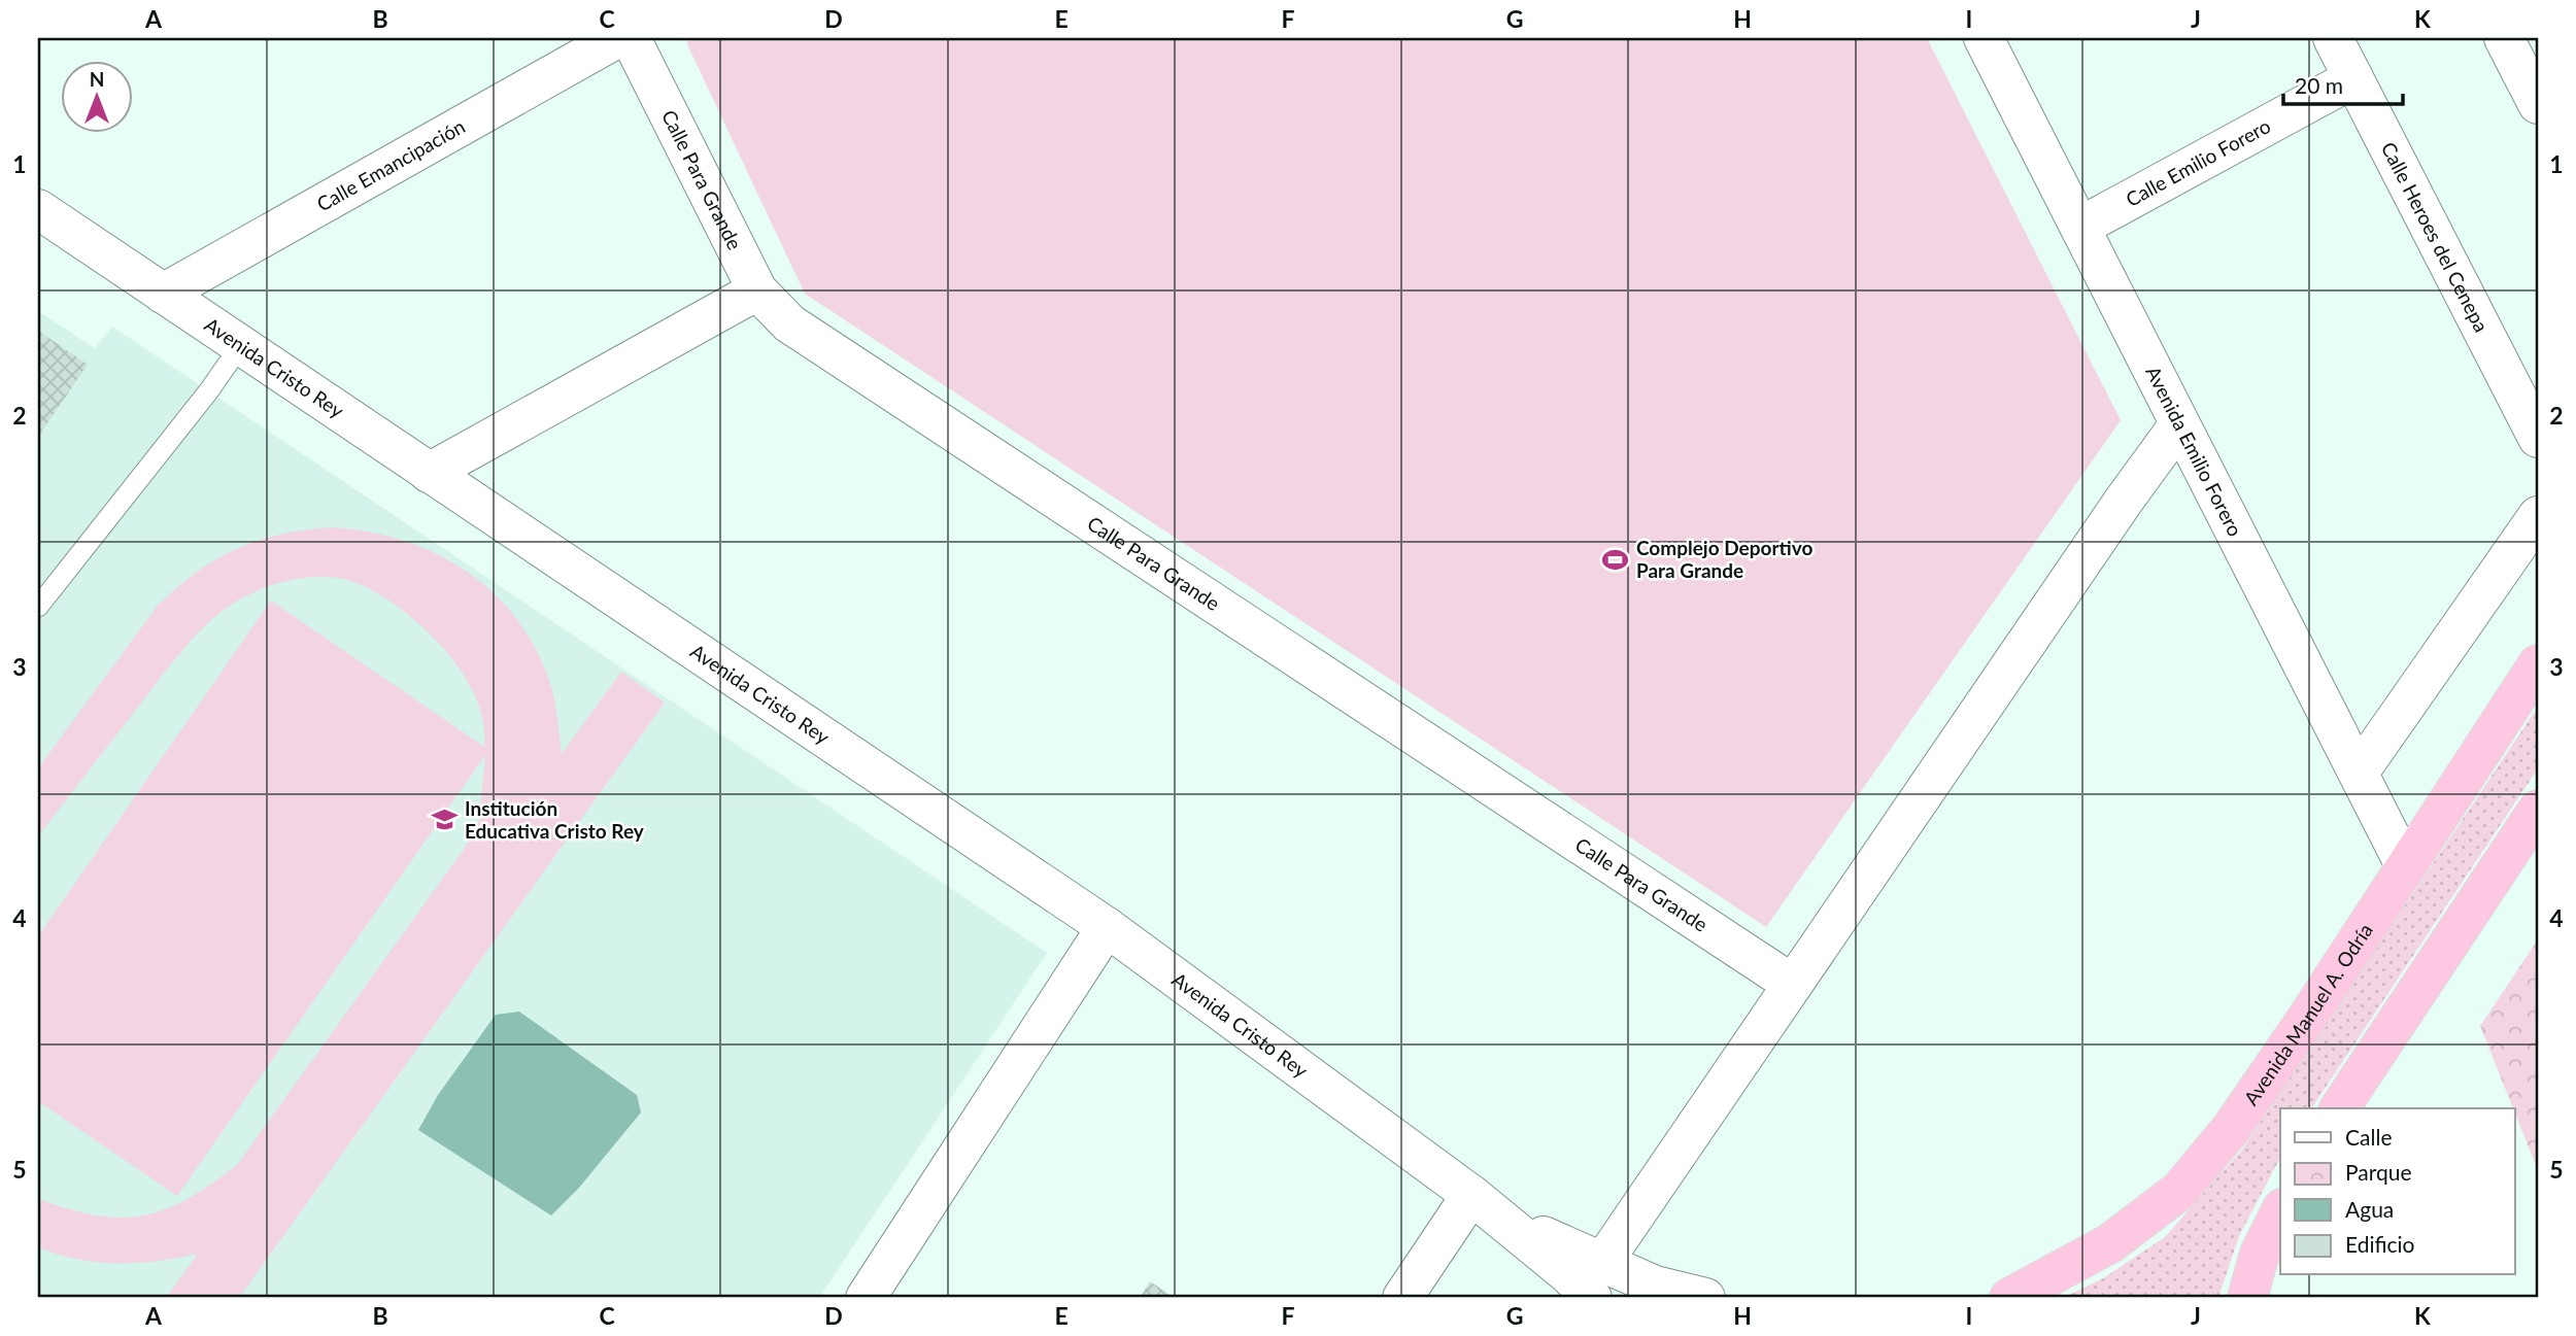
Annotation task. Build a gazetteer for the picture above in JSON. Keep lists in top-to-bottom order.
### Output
{
  "streets": {
    "highway": ["Avenida Manuel A. Odría"],
    "street": [
      "Calle Emilio Forero",
      "Calle Emancipación",
      "Calle Para Grande",
      "Calle Heroes del Cenepa",
      "Avenida Cristo Rey",
      "Avenida Emilio Forero"
    ]
  },
  "crossings": [
    ["Calle Emilio Forero", "Calle Heroes del Cenepa"],
    ["Calle Emilio Forero", "Avenida Emilio Forero"],
    ["Calle Emancipación", "Avenida Cristo Rey"],
    ["Avenida Emilio Forero", "Avenida Manuel A. Odría"]
  ],
  "places": {
    "sports": ["Complejo Deportivo Para Grande"],
    "school or university": ["Institución Educativa Cristo Rey"]
  },
  "legend": [
    "Calle",
    "Parque",
    "Agua",
    "Edificio"
  ],
  "scale_bar": "20 m",
  "north": "top",
  "grid": {
    "columns": [
      "A",
      "B",
      "C",
      "D",
      "E",
      "F",
      "G",
      "H",
      "I",
      "J",
      "K"
    ],
    "rows": [
      "1",
      "2",
      "3",
      "4",
      "5"
    ]
  }
}
